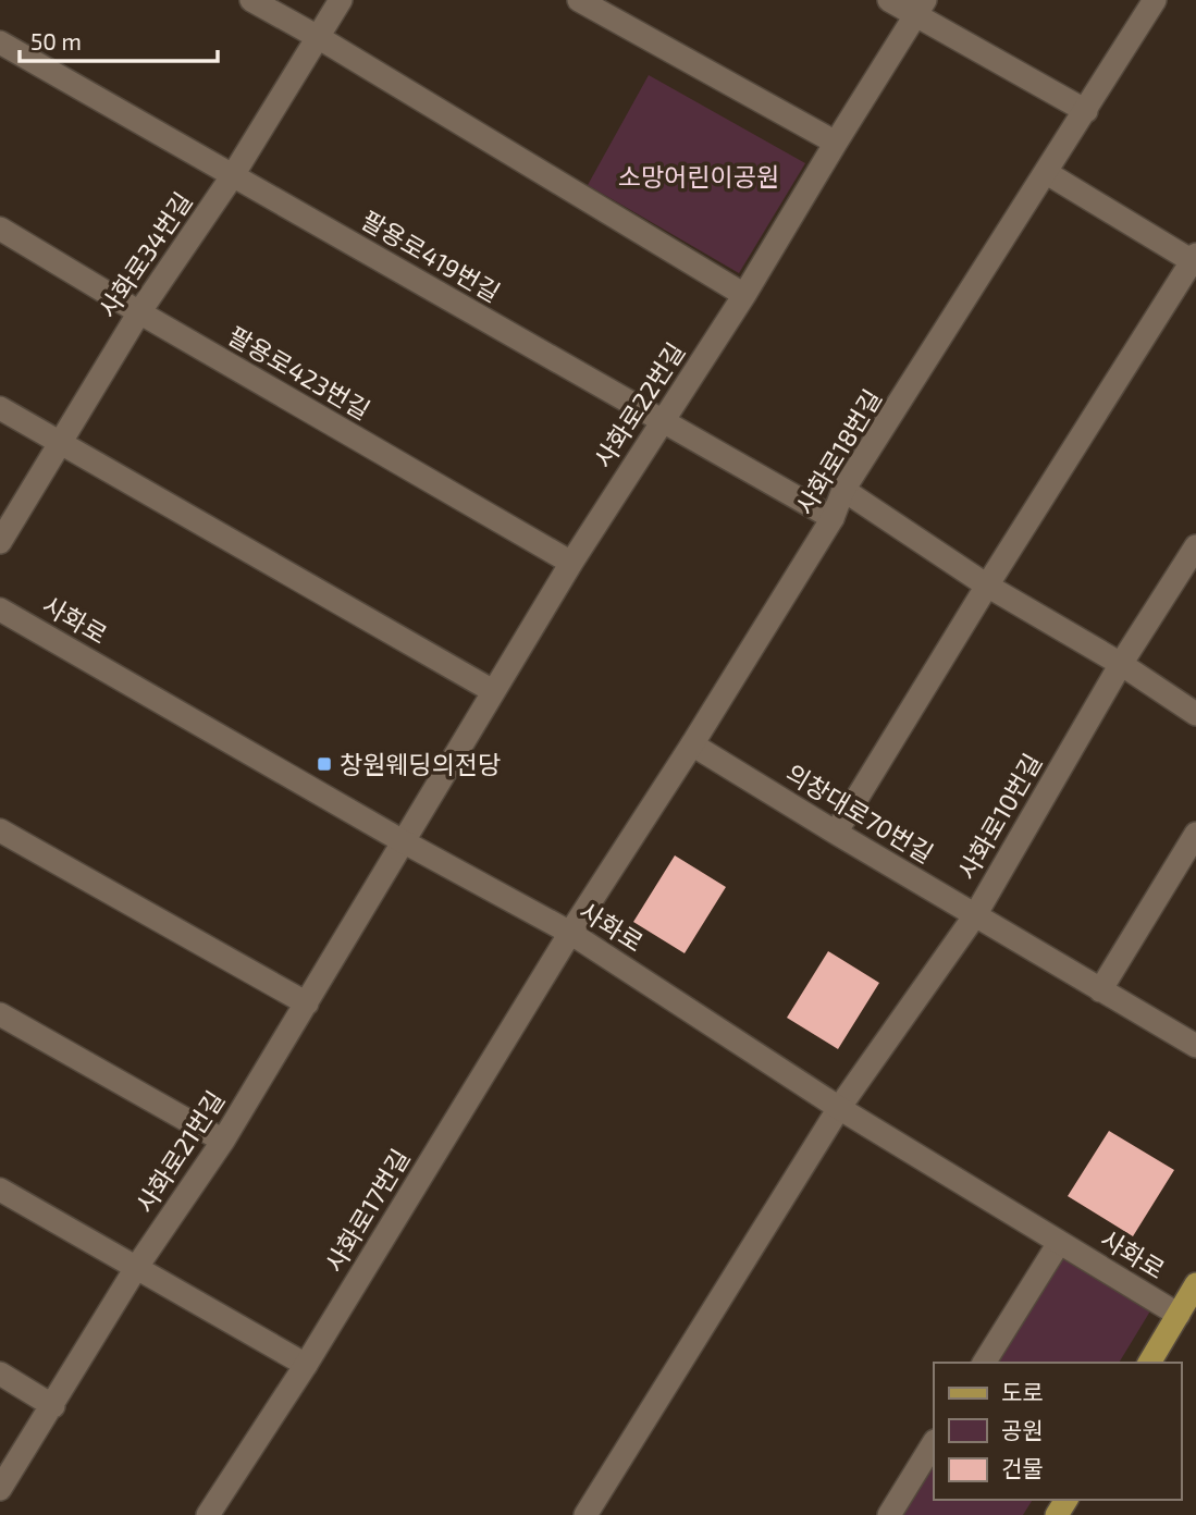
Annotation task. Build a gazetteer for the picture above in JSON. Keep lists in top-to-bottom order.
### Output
{
  "streets": {
    "street": [
      "사화로34번길",
      "팔용로419번길",
      "팔용로423번길",
      "사화로22번길",
      "사화로18번길",
      "사화로",
      "의창대로70번길",
      "사화로10번길",
      "사화로21번길",
      "사화로17번길"
    ]
  },
  "crossings": [
    ["사화로34번길", "팔용로419번길"],
    ["사화로34번길", "팔용로423번길"],
    ["팔용로419번길", "사화로22번길"],
    ["팔용로419번길", "사화로18번길"],
    ["팔용로423번길", "사화로22번길"],
    ["사화로22번길", "사화로"],
    ["사화로22번길", "사화로21번길"],
    ["사화로18번길", "사화로"],
    ["사화로18번길", "의창대로70번길"],
    ["사화로18번길", "사화로17번길"],
    ["사화로", "사화로10번길"],
    ["사화로", "사화로21번길"],
    ["사화로", "사화로17번길"],
    ["의창대로70번길", "사화로10번길"]
  ],
  "parks": ["소망어린이공원"],
  "places": {
    "transit": ["창원웨딩의전당"]
  },
  "legend": ["도로", "공원", "건물"],
  "scale_bar": "50 m"
}
